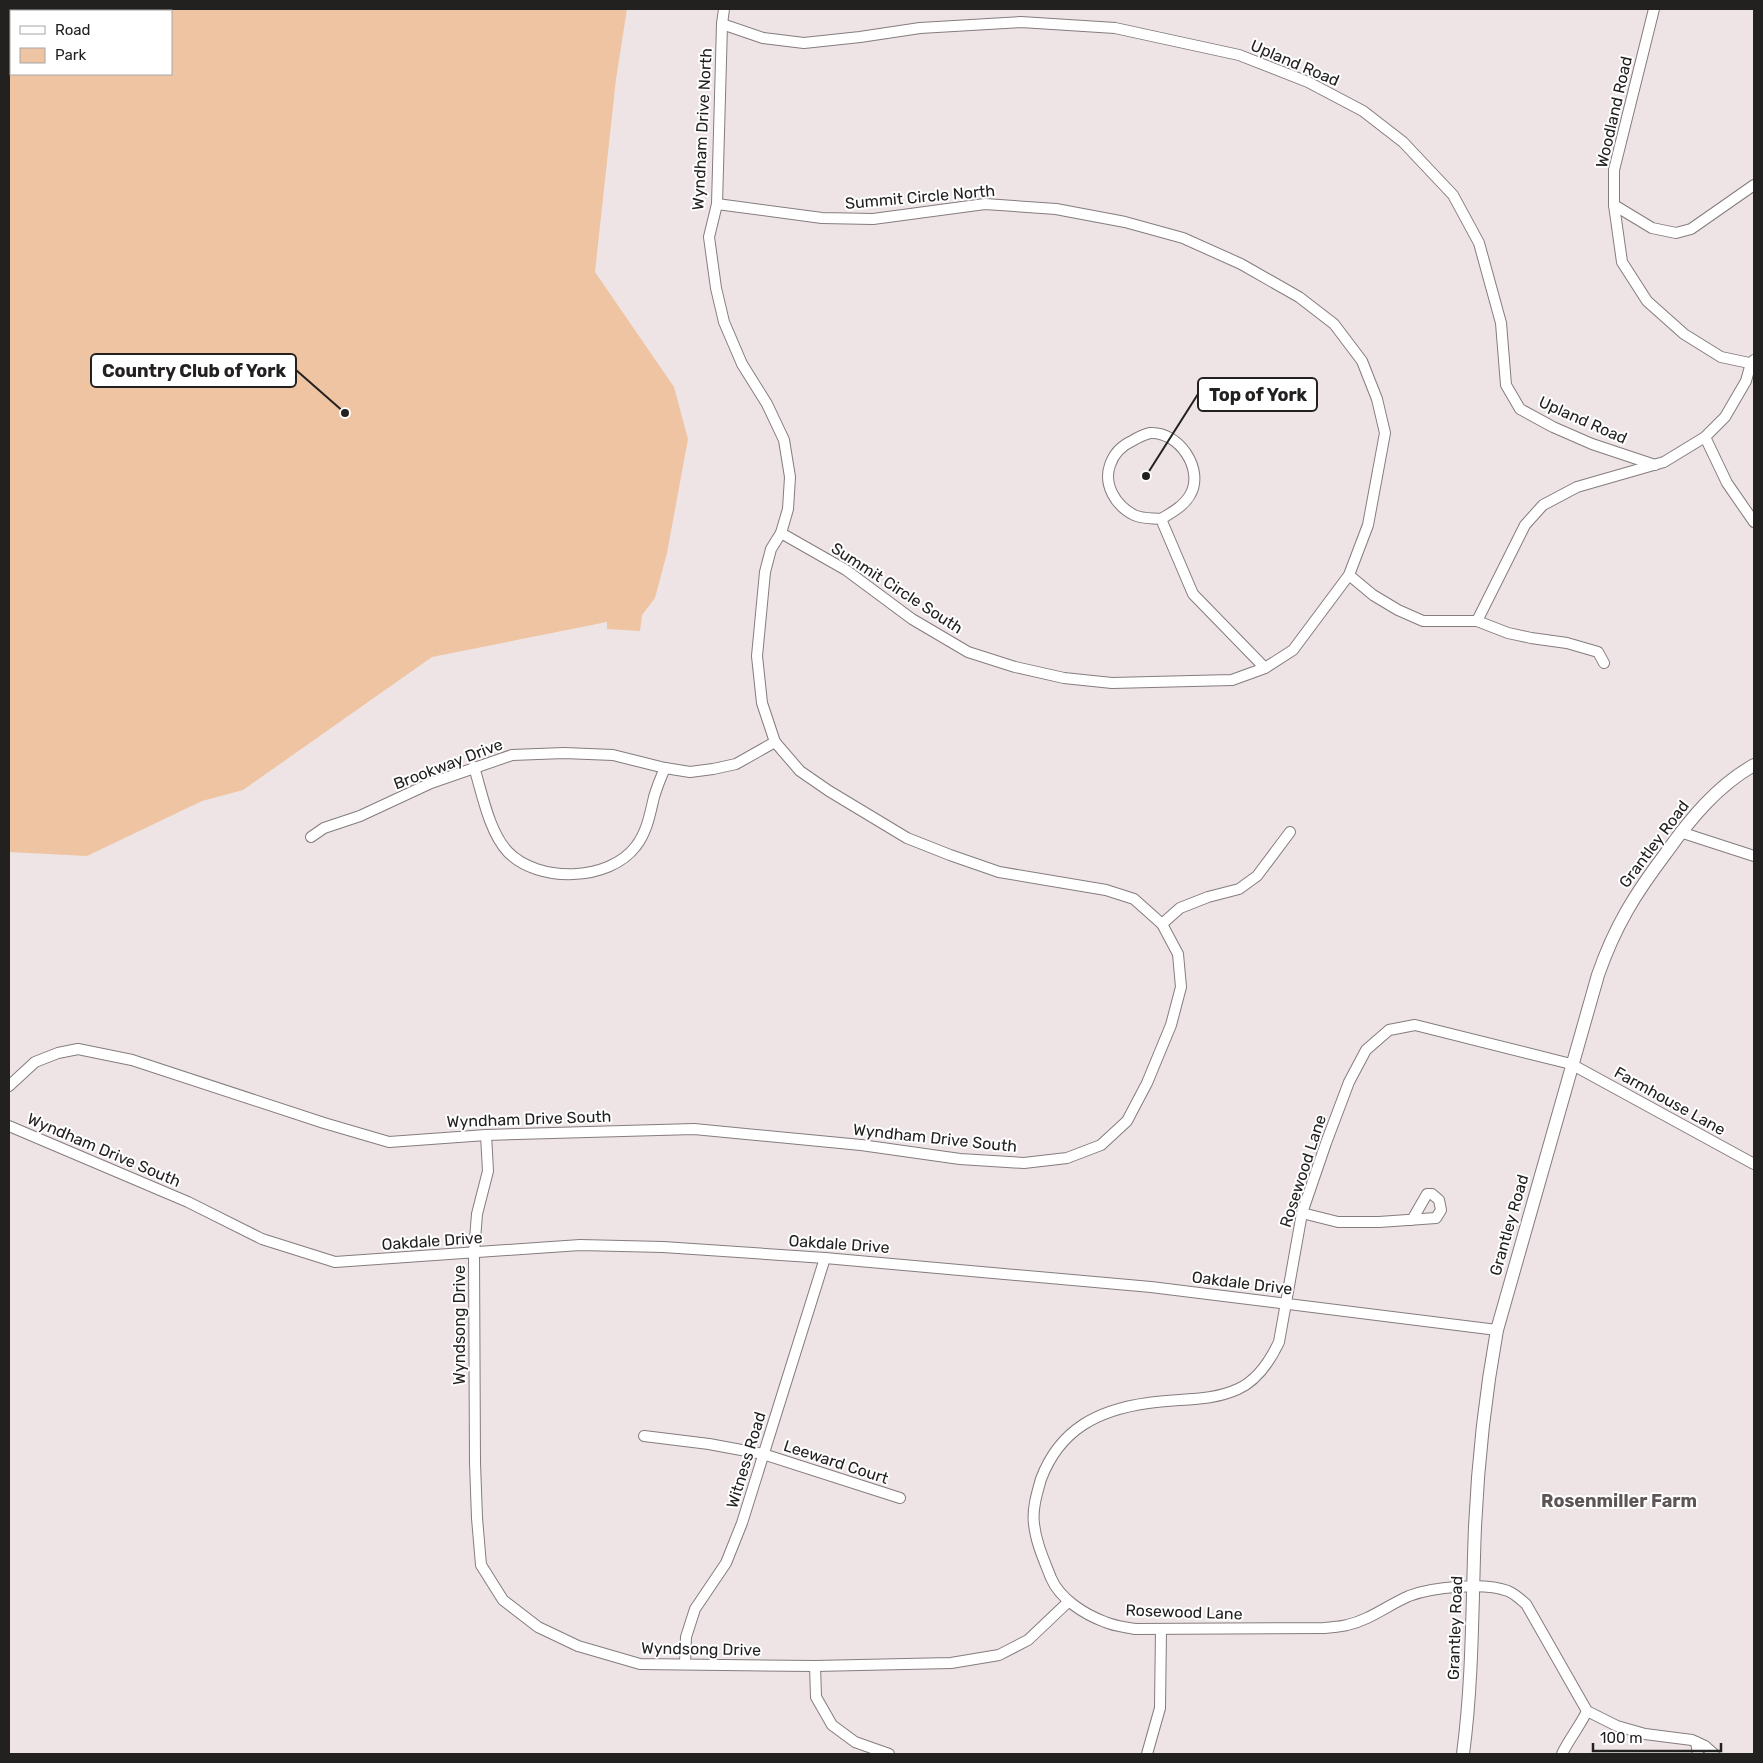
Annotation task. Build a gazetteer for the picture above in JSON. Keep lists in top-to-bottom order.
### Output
{
  "streets": {
    "street": [
      "Upland Road",
      "Woodland Road",
      "Wyndham Drive North",
      "Summit Circle North",
      "Summit Circle South",
      "Brookway Drive",
      "Grantley Road",
      "Farmhouse Lane",
      "Wyndham Drive South",
      "Rosewood Lane",
      "Oakdale Drive",
      "Wyndsong Drive",
      "Witness Road",
      "Leeward Court"
    ]
  },
  "crossings": [
    ["Upland Road", "Wyndham Drive North"],
    ["Wyndham Drive North", "Summit Circle North"],
    ["Wyndham Drive North", "Summit Circle South"],
    ["Wyndham Drive North", "Wyndham Drive South"],
    ["Summit Circle North", "Summit Circle South"],
    ["Summit Circle South", "Wyndham Drive South"],
    ["Brookway Drive", "Wyndham Drive South"],
    ["Grantley Road", "Farmhouse Lane"],
    ["Grantley Road", "Rosewood Lane"],
    ["Grantley Road", "Oakdale Drive"],
    ["Farmhouse Lane", "Rosewood Lane"],
    ["Wyndham Drive South", "Oakdale Drive"],
    ["Wyndham Drive South", "Wyndsong Drive"],
    ["Rosewood Lane", "Oakdale Drive"],
    ["Rosewood Lane", "Wyndsong Drive"],
    ["Oakdale Drive", "Wyndsong Drive"],
    ["Oakdale Drive", "Witness Road"],
    ["Wyndsong Drive", "Witness Road"],
    ["Witness Road", "Leeward Court"]
  ],
  "districts": ["Rosenmiller Farm"],
  "places": ["Country Club of York", "Top of York"],
  "legend": ["Road", "Park"],
  "scale_bar": "100 m"
}
